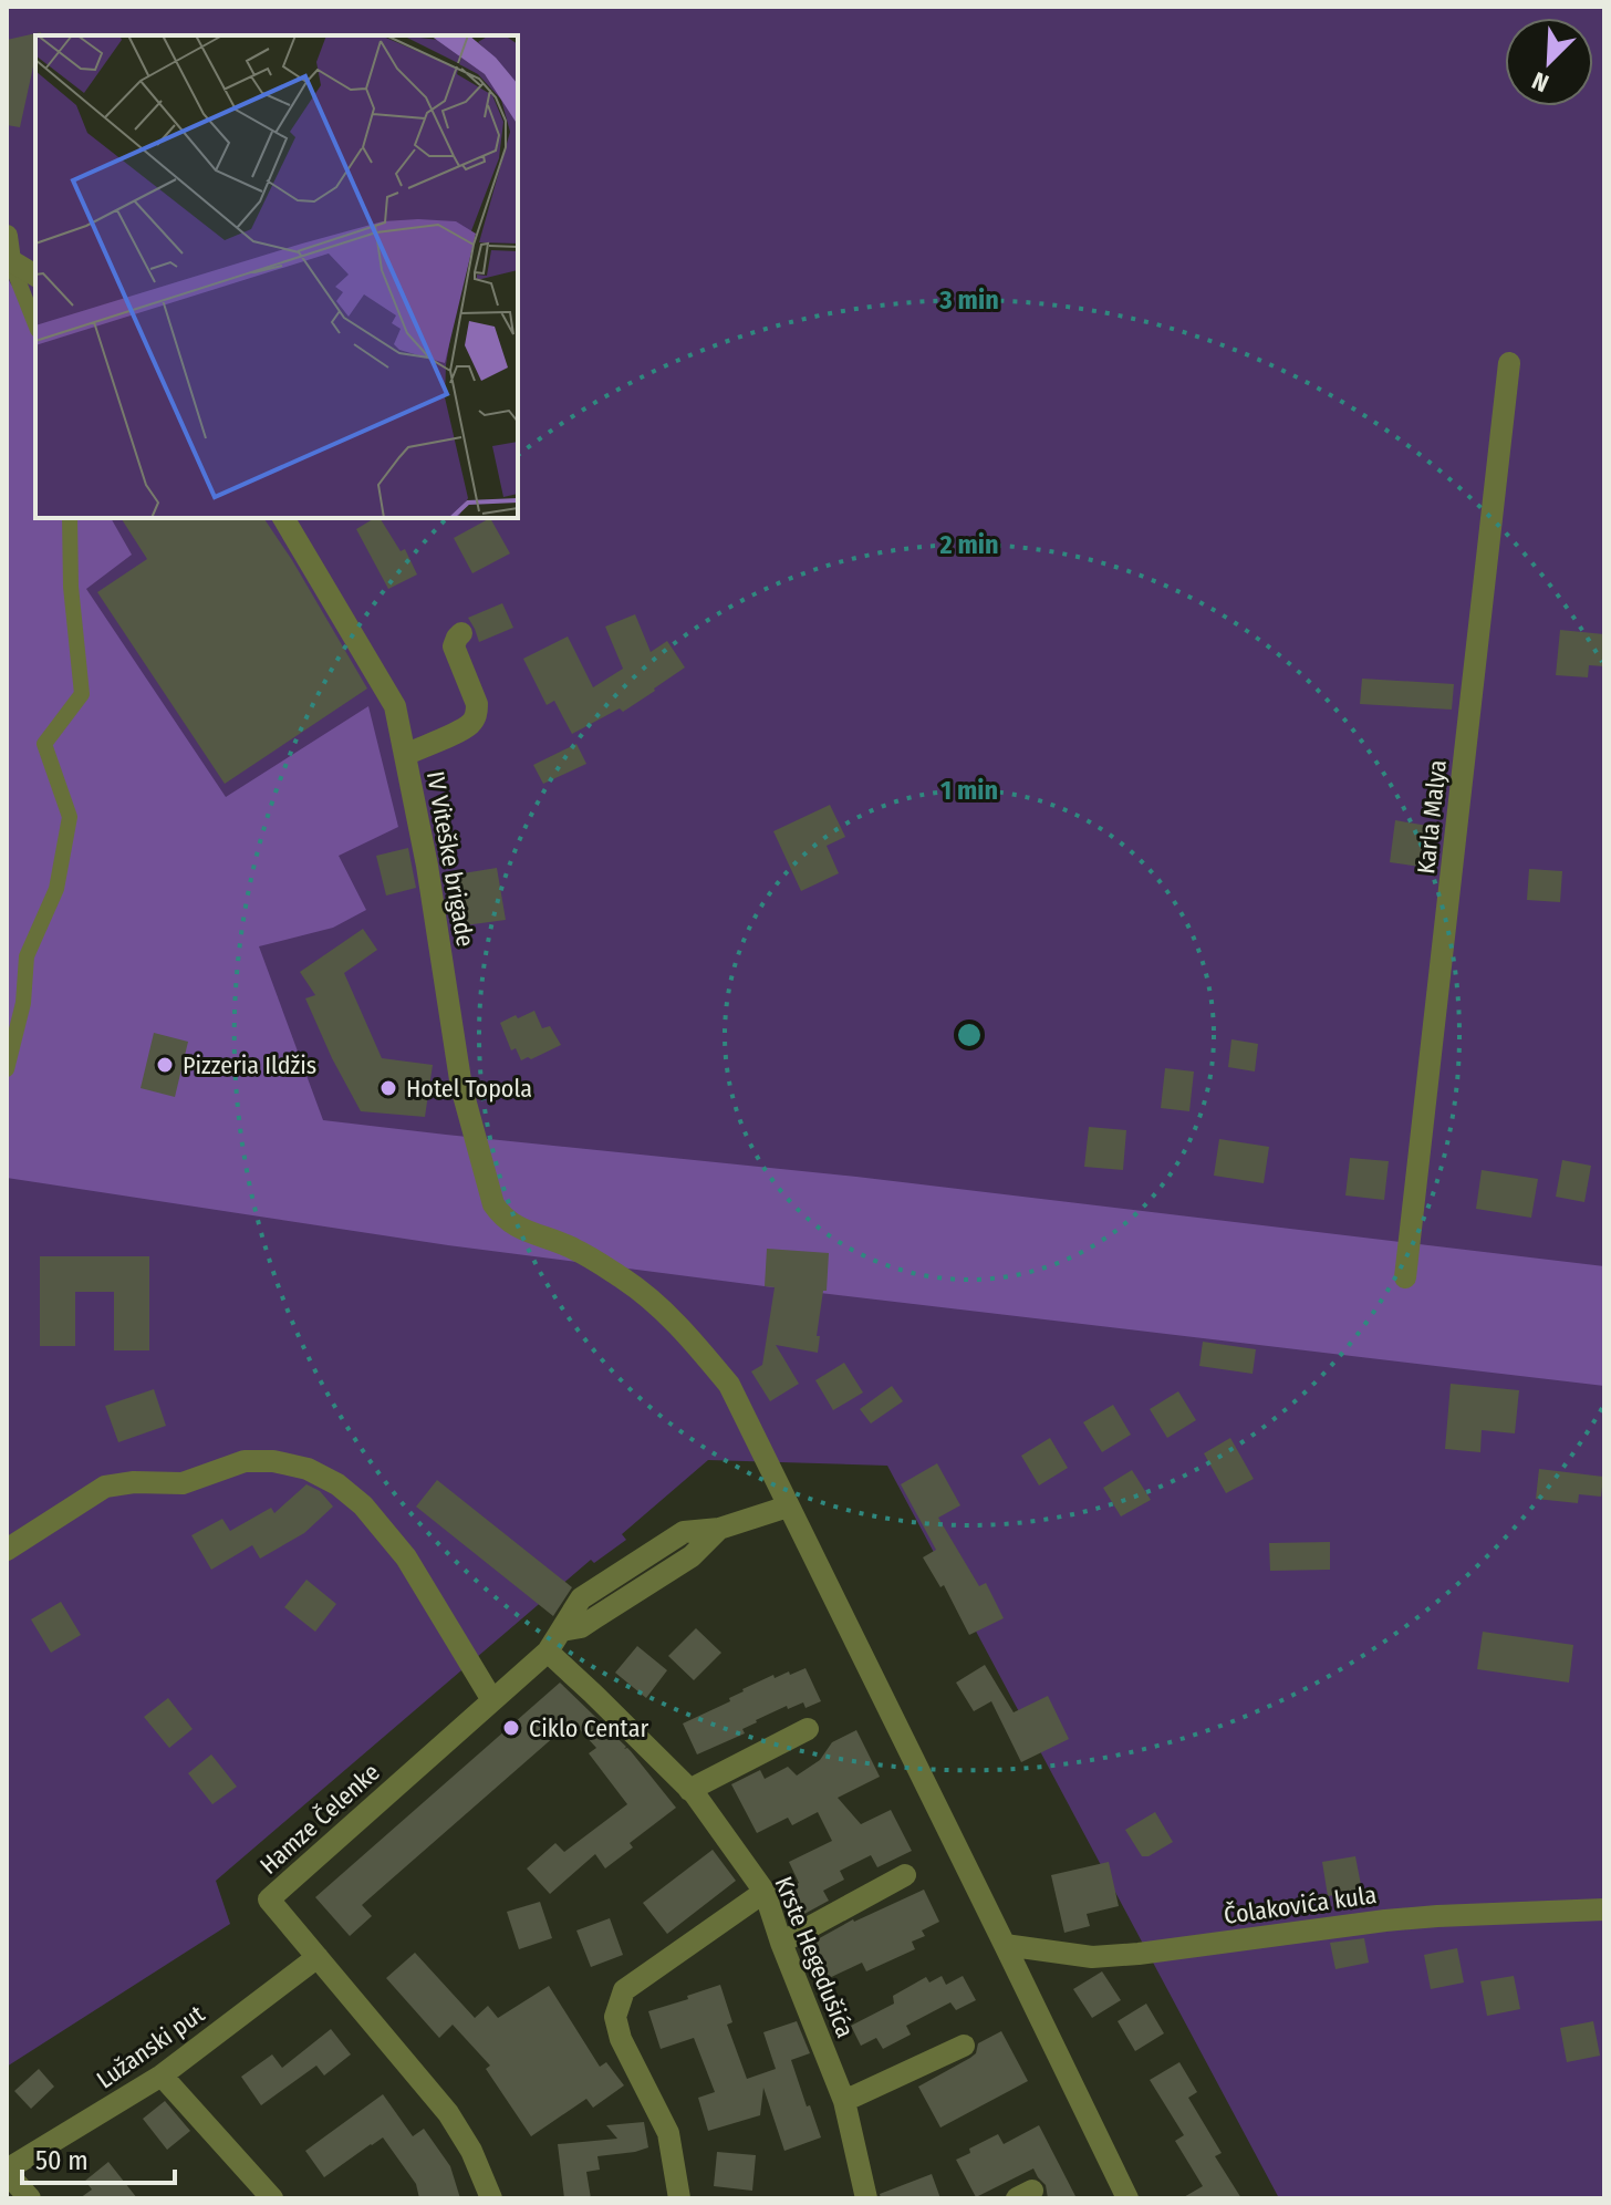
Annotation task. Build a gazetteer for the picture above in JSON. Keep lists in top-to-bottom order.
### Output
{
  "streets": {
    "street": [
      "Karla Malya",
      "IV Viteške brigade",
      "Hamze Čelenke",
      "Čolakovića kula",
      "Krste Hegedušića",
      "Lužanski put"
    ]
  },
  "crossings": [
    ["IV Viteške brigade", "Hamze Čelenke"],
    ["Hamze Čelenke", "Krste Hegedušića"],
    ["Hamze Čelenke", "Lužanski put"]
  ],
  "places": ["Pizzeria Ildžis", "Hotel Topola", "Ciklo Centar"],
  "scale_bar": "50 m",
  "north": "bottom left",
  "rings": ["3 min", "2 min", "1 min"]
}
